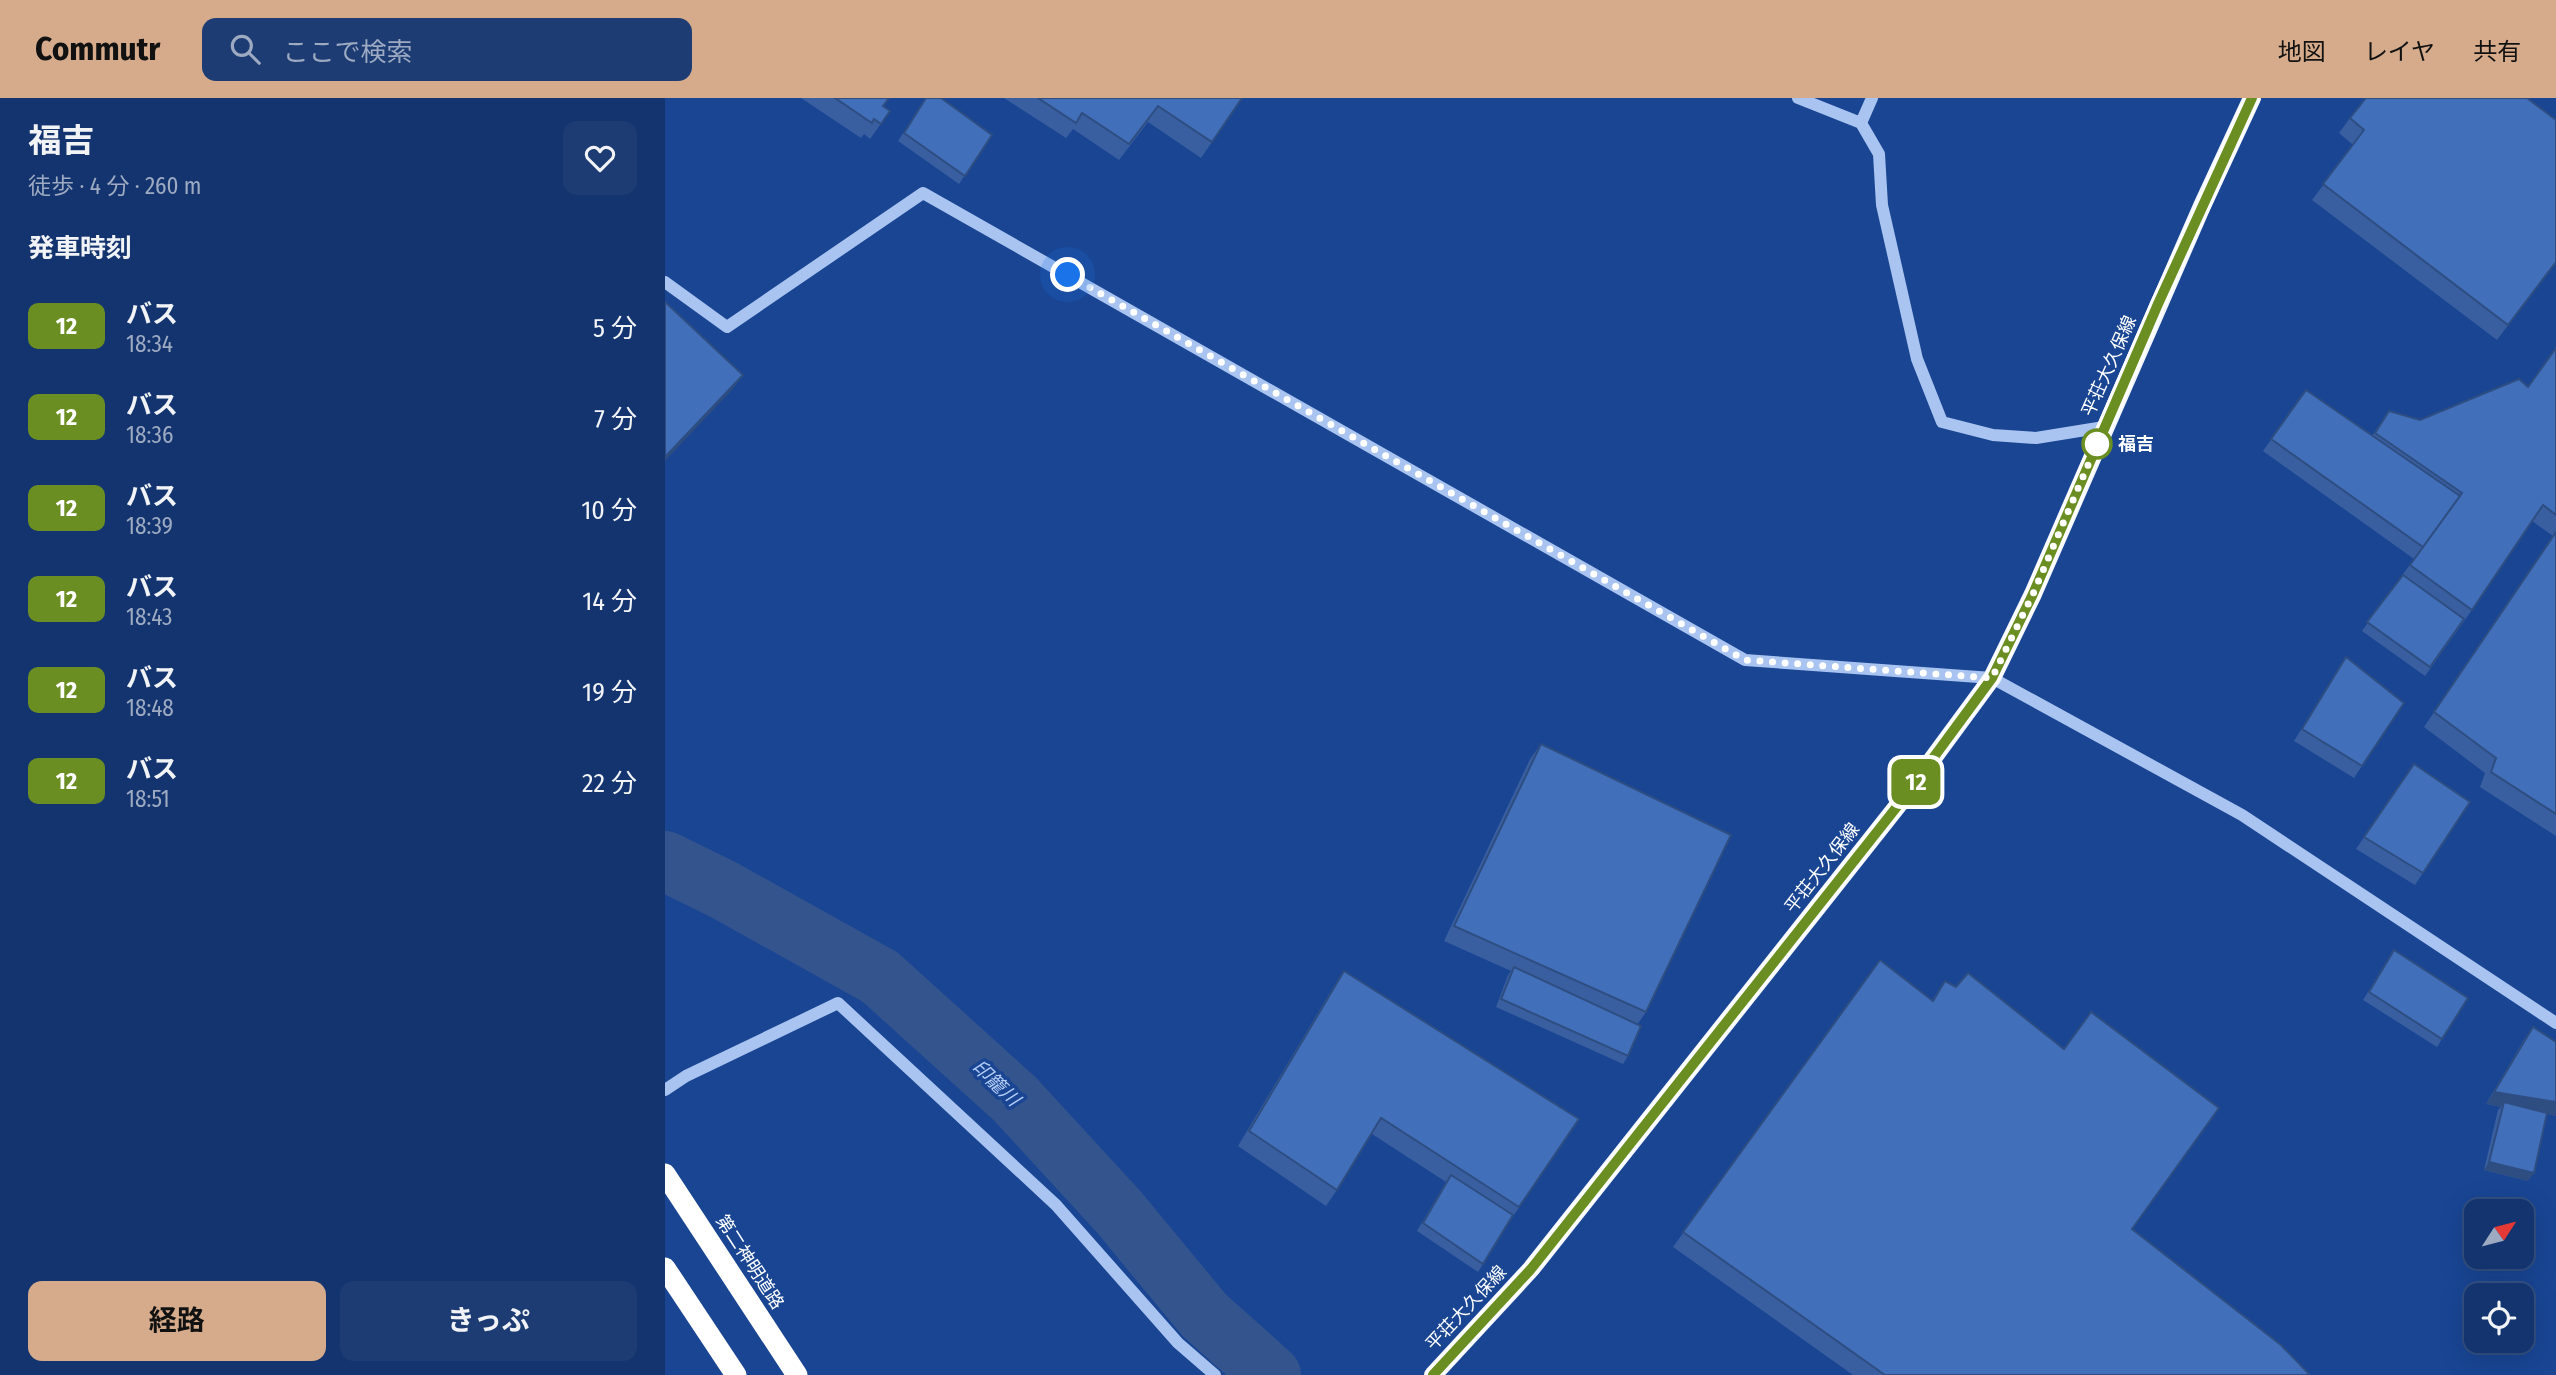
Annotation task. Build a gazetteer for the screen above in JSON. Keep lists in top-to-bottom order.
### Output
{
  "streets": {
    "highway": ["第二神明道路"],
    "main road": ["平荘大久保線"]
  },
  "water": ["印籠川"],
  "places": ["福吉"],
  "lines": ["bus line 12"],
  "north": "top right",
  "page": {
    "header": "Commutr",
    "search": "ここで検索",
    "nav": ["地図", "レイヤ", "共有"],
    "heading": [
      ["福吉", "徒歩 · 4 分 · 260 m"],
      "発車時刻"
    ],
    "on_map": "12",
    "list": [
      {
        "mark": "12",
        "name": "バス",
        "note": "18:34",
        "value": "5 分"
      },
      {
        "mark": "12",
        "name": "バス",
        "note": "18:36",
        "value": "7 分"
      },
      {
        "mark": "12",
        "name": "バス",
        "note": "18:39",
        "value": "10 分"
      },
      {
        "mark": "12",
        "name": "バス",
        "note": "18:43",
        "value": "14 分"
      },
      {
        "mark": "12",
        "name": "バス",
        "note": "18:48",
        "value": "19 分"
      },
      {
        "mark": "12",
        "name": "バス",
        "note": "18:51",
        "value": "22 分"
      }
    ],
    "buttons": ["経路", "きっぷ"]
  }
}
